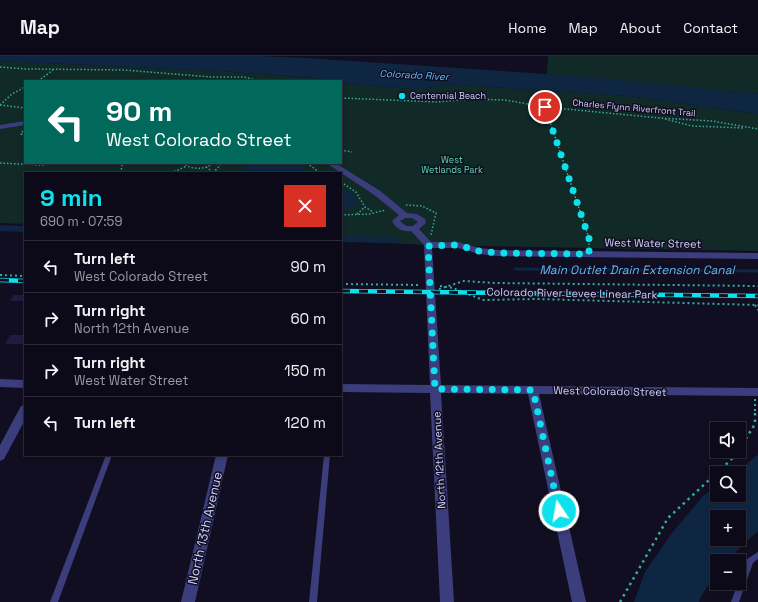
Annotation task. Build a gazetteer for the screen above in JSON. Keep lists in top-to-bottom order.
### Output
{
  "streets": {
    "street": [
      "West Water Street",
      "West Colorado Street",
      "North 12th Avenue",
      "North 13th Avenue"
    ],
    "path": ["Charles Flynn Riverfront Trail", "Colorado River Levee Linear Park"]
  },
  "crossings": [
    ["West Water Street", "North 12th Avenue"],
    ["Colorado River Levee Linear Park", "North 12th Avenue"],
    ["West Colorado Street", "North 12th Avenue"]
  ],
  "water": ["Colorado River", "Main Outlet Drain Extension Canal"],
  "parks": ["West Wetlands Park"],
  "places": ["Centennial Beach"],
  "page": {
    "header": "Map",
    "nav": [
      "Home",
      "Map",
      "About",
      "Contact"
    ],
    "turn": ["90 m", "West Colorado Street"],
    "heading": ["9 min", "690 m · 07:59"],
    "list": [
      {
        "name": "Turn left",
        "note": "West Colorado Street",
        "value": "90 m"
      },
      {
        "name": "Turn right",
        "note": "North 12th Avenue",
        "value": "60 m"
      },
      {
        "name": "Turn right",
        "note": "West Water Street",
        "value": "150 m"
      },
      {
        "name": "Turn left",
        "value": "120 m"
      }
    ],
    "map_buttons": ["+", "−"]
  }
}
